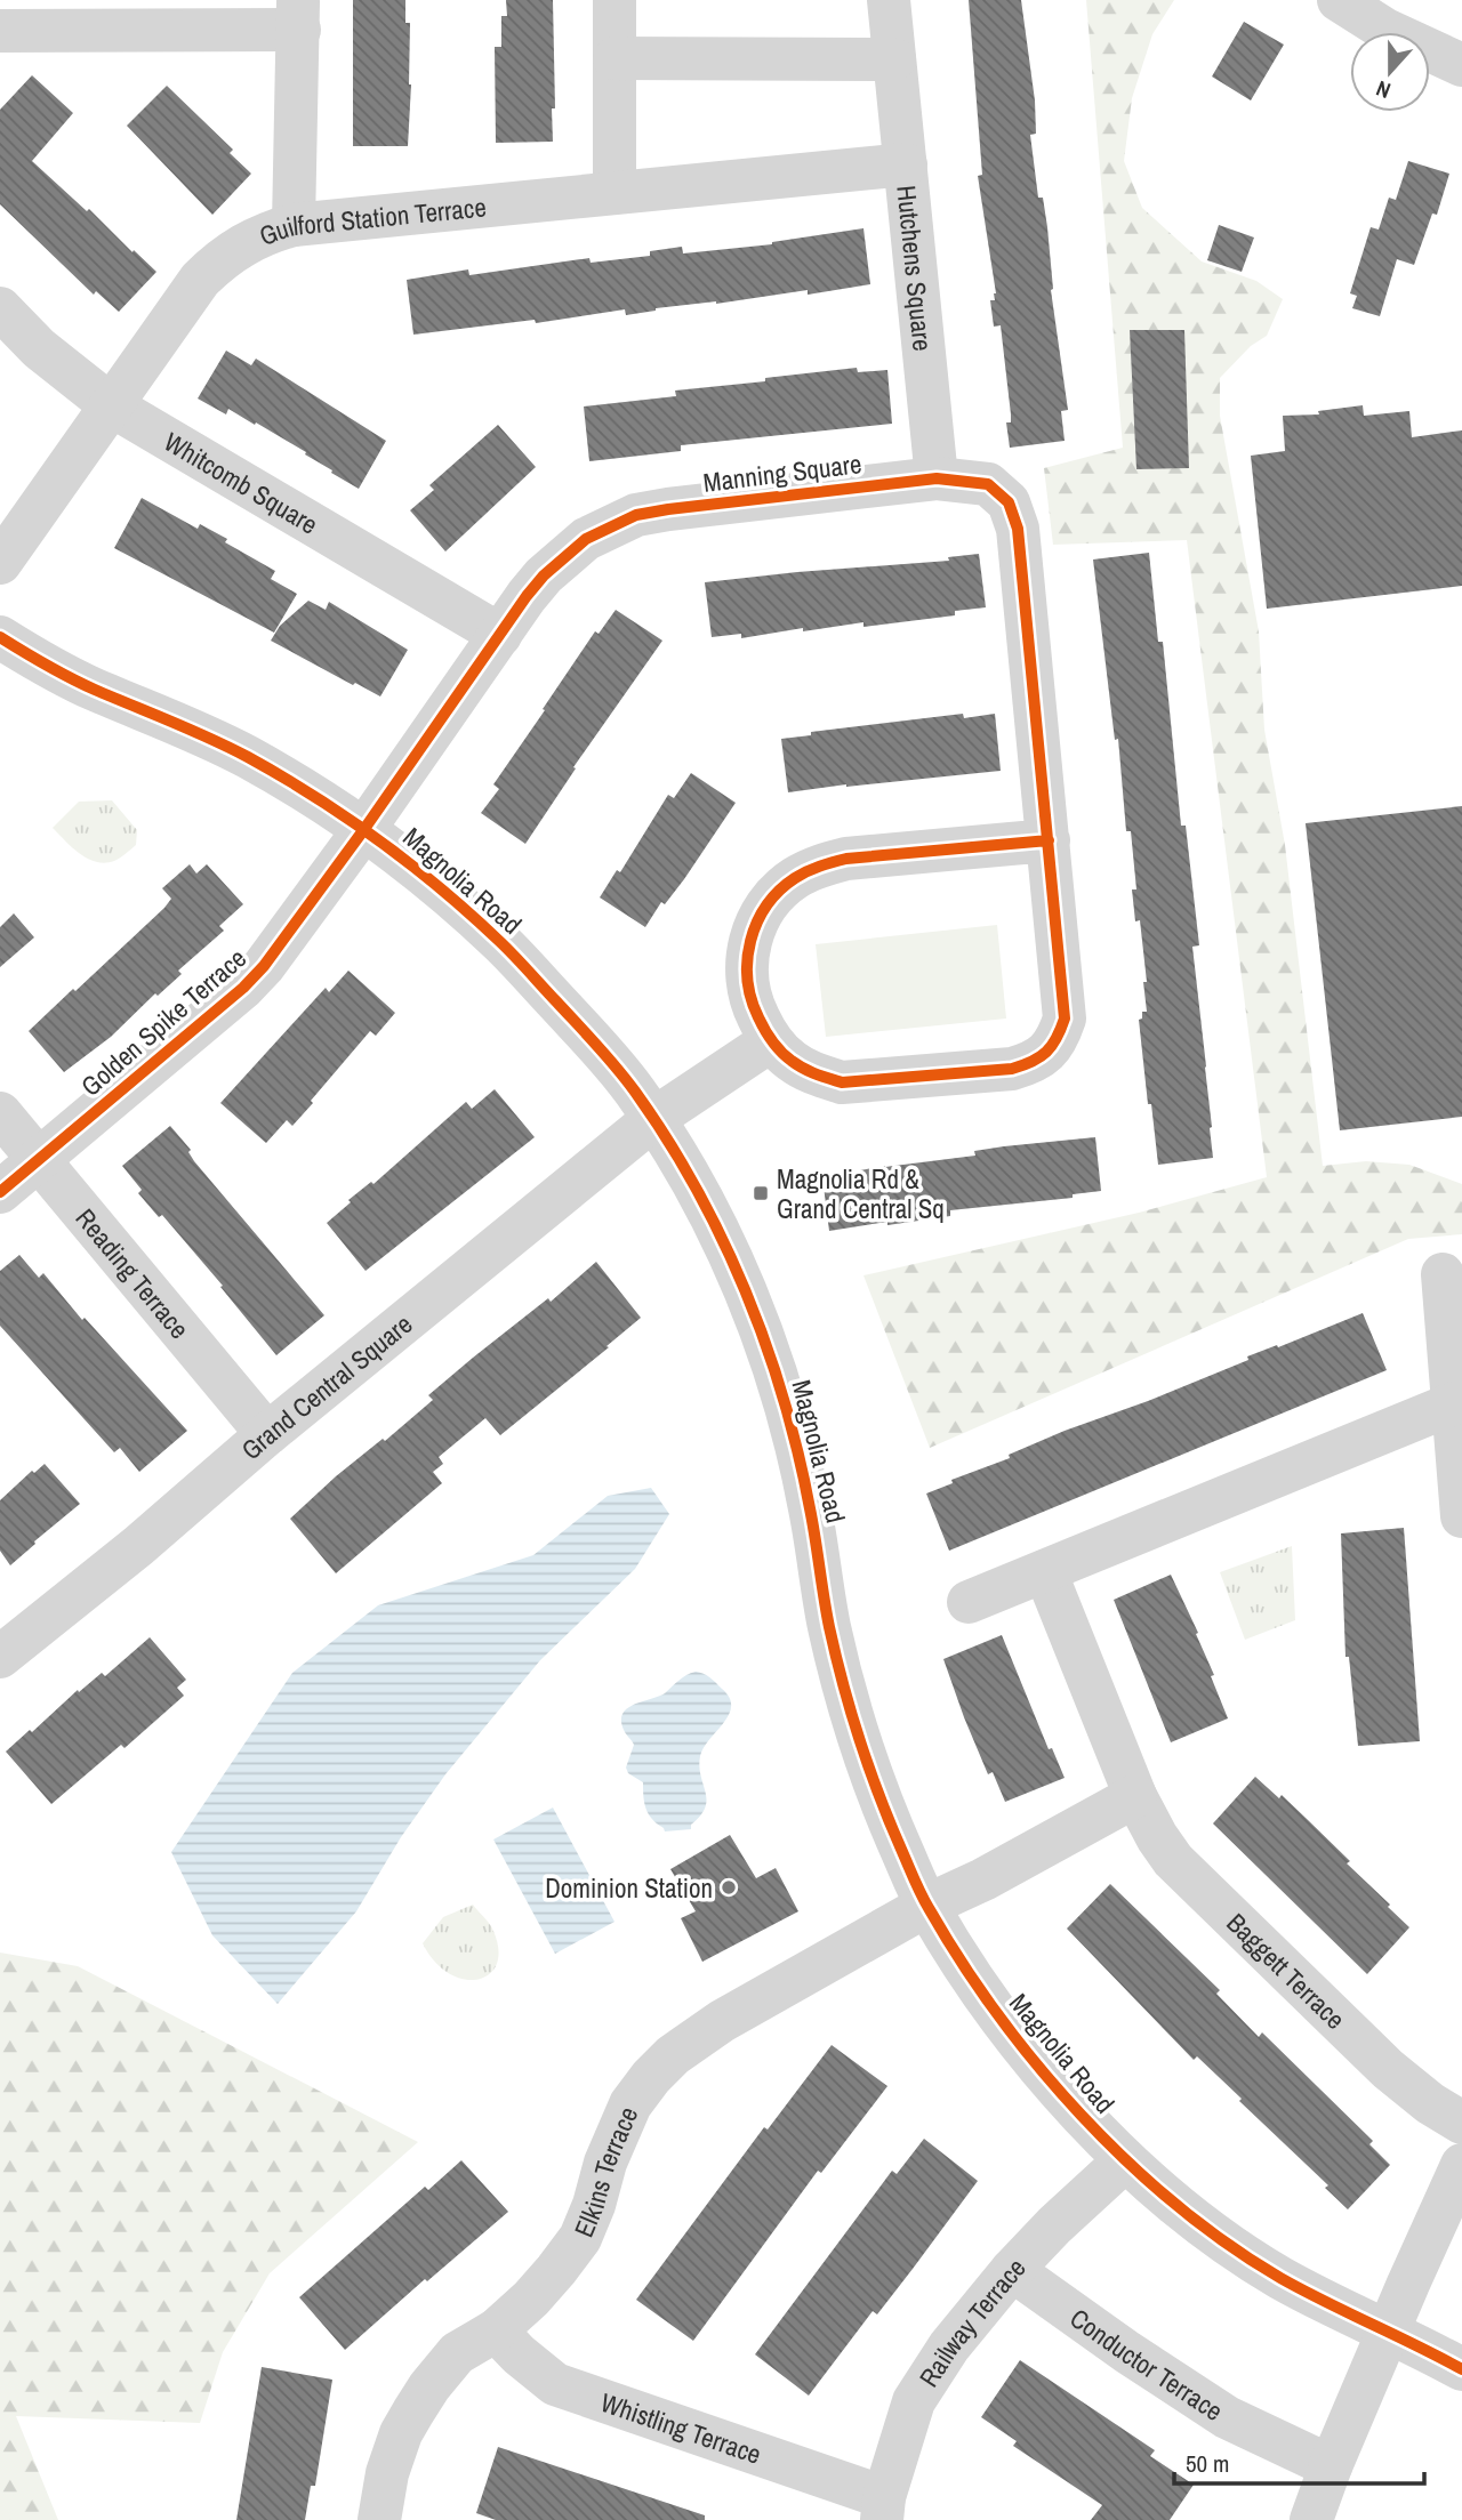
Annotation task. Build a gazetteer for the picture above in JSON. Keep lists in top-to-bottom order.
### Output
{
  "streets": {
    "street": [
      "Guilford Station Terrace",
      "Hutchens Square",
      "Manning Square",
      "Whitcomb Square",
      "Magnolia Road",
      "Golden Spike Terrace",
      "Reading Terrace",
      "Grand Central Square",
      "Baggett Terrace",
      "Elkins Terrace",
      "Railway Terrace",
      "Conductor Terrace",
      "Whistling Terrace"
    ]
  },
  "crossings": [
    ["Guilford Station Terrace", "Hutchens Square"],
    ["Guilford Station Terrace", "Whitcomb Square"],
    ["Hutchens Square", "Manning Square"],
    ["Manning Square", "Whitcomb Square"],
    ["Manning Square", "Magnolia Road"],
    ["Manning Square", "Golden Spike Terrace"],
    ["Magnolia Road", "Golden Spike Terrace"],
    ["Magnolia Road", "Grand Central Square"],
    ["Magnolia Road", "Elkins Terrace"],
    ["Magnolia Road", "Railway Terrace"],
    ["Golden Spike Terrace", "Reading Terrace"],
    ["Reading Terrace", "Grand Central Square"],
    ["Elkins Terrace", "Whistling Terrace"],
    ["Railway Terrace", "Conductor Terrace"],
    ["Railway Terrace", "Whistling Terrace"]
  ],
  "places": {
    "transit": ["Magnolia Rd & Grand Central Sq"],
    "other": ["Dominion Station"]
  },
  "scale_bar": "50 m",
  "north": "bottom"
}
